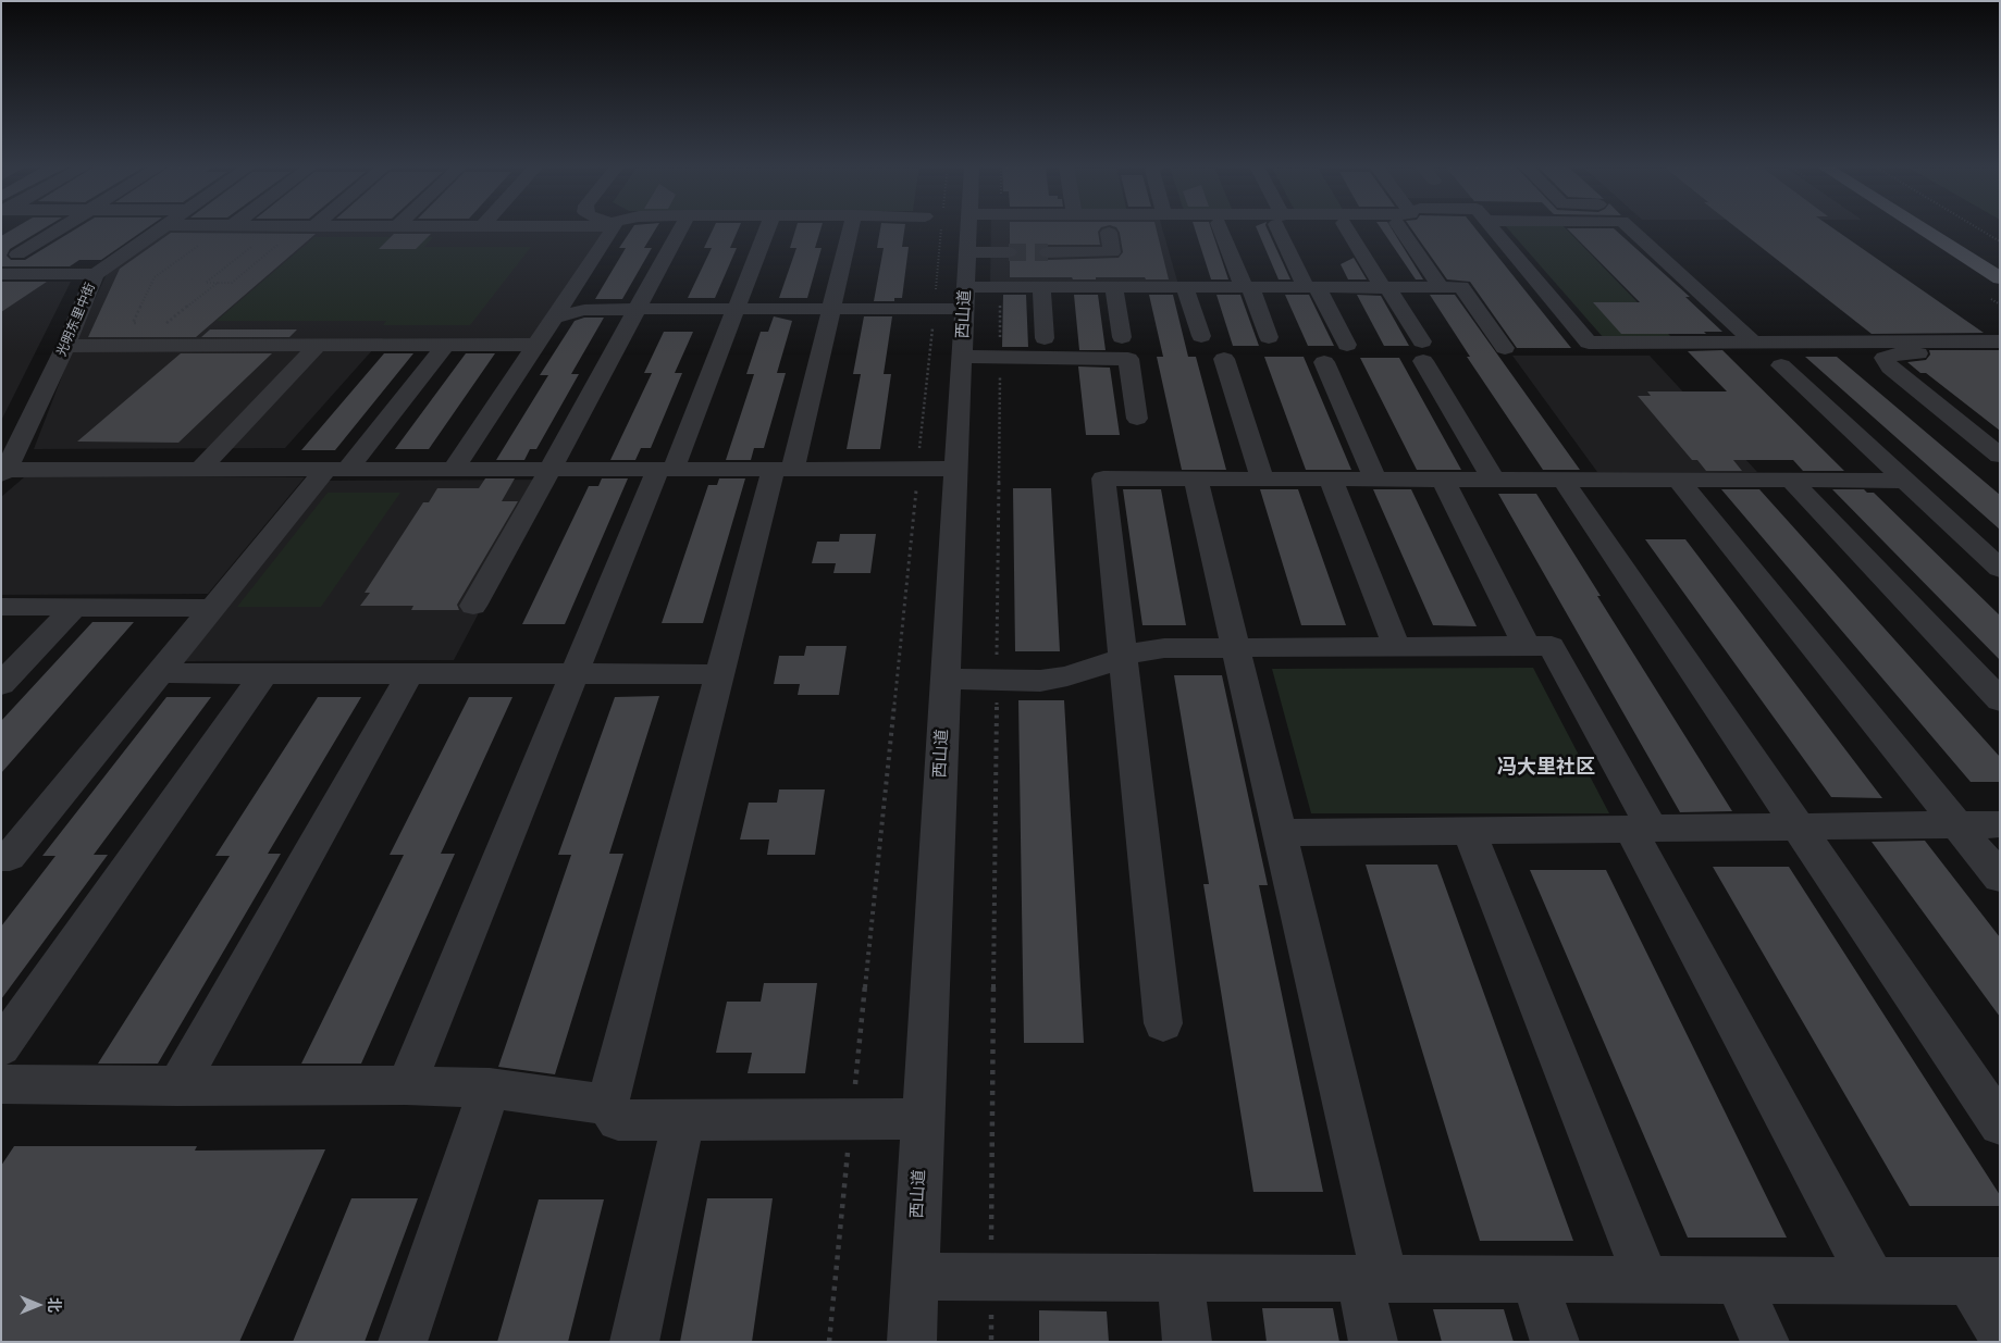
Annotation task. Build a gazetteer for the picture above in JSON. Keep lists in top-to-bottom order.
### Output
{
  "streets": {
    "street": ["西山道", "光明东里中街"]
  },
  "districts": ["冯大里社区"],
  "north": "right"
}
